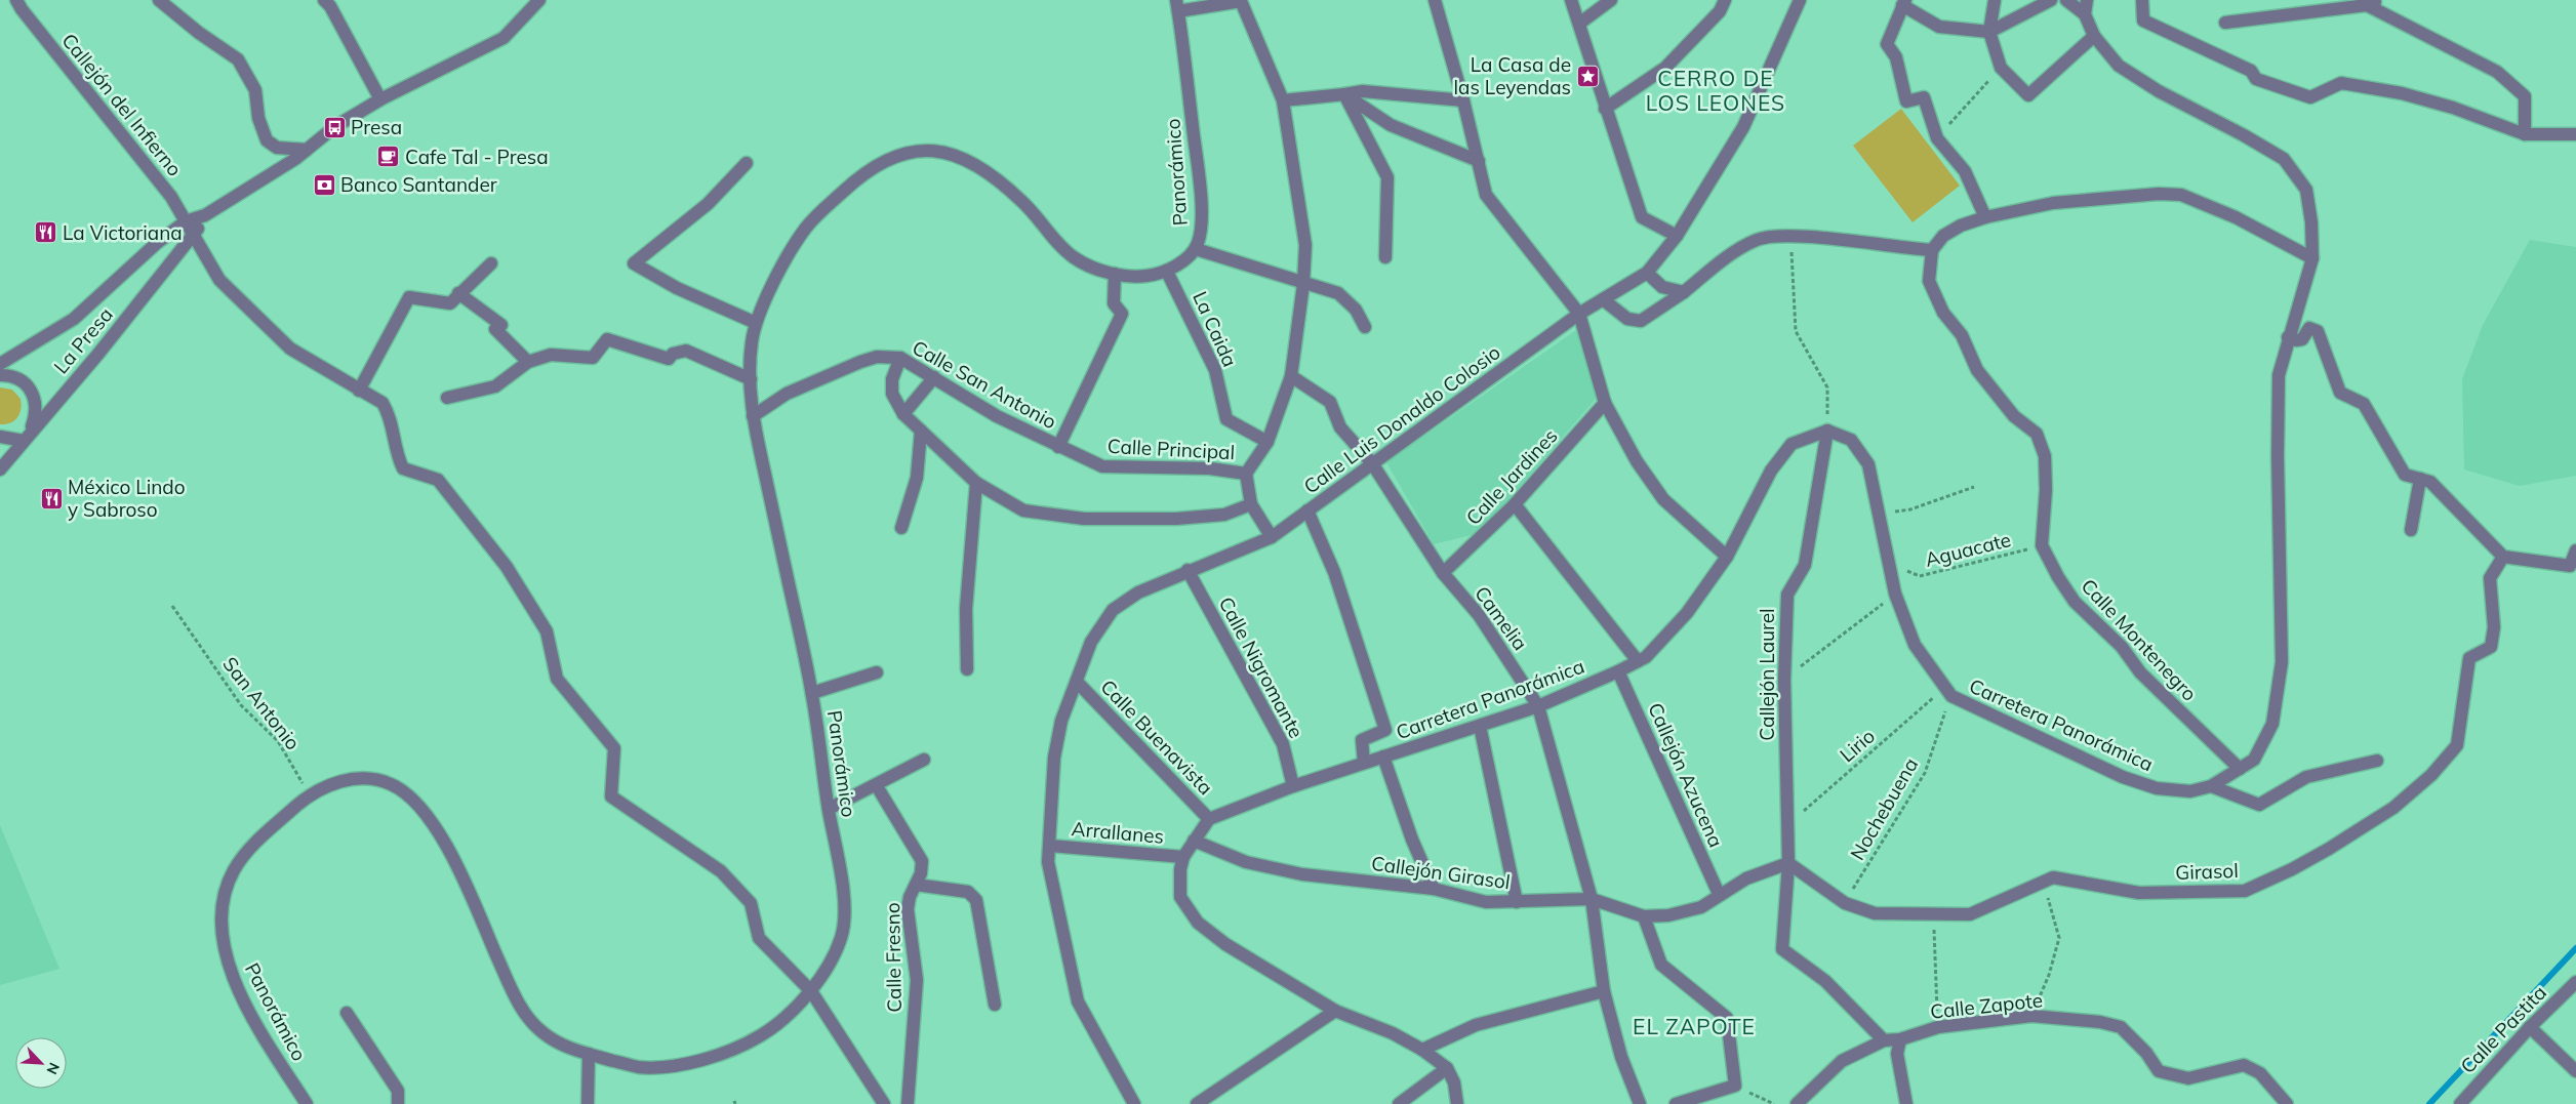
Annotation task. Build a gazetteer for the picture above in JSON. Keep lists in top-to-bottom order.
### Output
{
  "streets": {
    "street": [
      "Callejón del Infierno",
      "Panorámico",
      "La Caida",
      "La Presa",
      "Calle San Antonio",
      "Calle Luis Donaldo Colosio",
      "Calle Principal",
      "Calle Jardines",
      "Camelia",
      "Calle Montenegro",
      "Calle Nigromante",
      "Callejón Laurel",
      "Carretera Panorámica",
      "Calle Buenavista",
      "Callejón Azucena",
      "Arrallanes",
      "Girasol",
      "Callejón Girasol",
      "Calle Fresno",
      "Calle Zapote",
      "Calle Pastita"
    ],
    "path": [
      "Aguacate",
      "San Antonio",
      "Lirio",
      "Nochebuena"
    ]
  },
  "crossings": [
    ["Callejón del Infierno", "Panorámico"],
    ["Callejón del Infierno", "La Presa"],
    ["Panorámico", "La Caida"],
    ["Panorámico", "Calle San Antonio"],
    ["Panorámico", "San Antonio"],
    ["Calle San Antonio", "Calle Principal"],
    ["Calle Luis Donaldo Colosio", "Calle Principal"],
    ["Calle Luis Donaldo Colosio", "Camelia"],
    ["Calle Luis Donaldo Colosio", "Calle Nigromante"],
    ["Calle Luis Donaldo Colosio", "Calle Buenavista"],
    ["Calle Luis Donaldo Colosio", "Arrallanes"],
    ["Calle Jardines", "Camelia"],
    ["Aguacate", "Calle Montenegro"],
    ["Camelia", "Carretera Panorámica"],
    ["Camelia", "Callejón Girasol"],
    ["Calle Montenegro", "Carretera Panorámica"],
    ["Calle Nigromante", "Carretera Panorámica"],
    ["Callejón Laurel", "Carretera Panorámica"],
    ["Callejón Laurel", "Lirio"],
    ["Callejón Laurel", "Girasol"],
    ["Callejón Laurel", "Callejón Girasol"],
    ["Carretera Panorámica", "Calle Buenavista"],
    ["Carretera Panorámica", "Lirio"],
    ["Carretera Panorámica", "Callejón Azucena"],
    ["Carretera Panorámica", "Nochebuena"],
    ["Lirio", "Nochebuena"],
    ["Callejón Azucena", "Callejón Girasol"],
    ["Nochebuena", "Girasol"],
    ["Girasol", "Callejón Girasol"]
  ],
  "districts": ["CERRO DE LOS LEONES", "EL ZAPOTE"],
  "places": {
    "place": ["La Casa de las Leyendas"],
    "bus stop": ["Presa"],
    "cafe": ["Cafe Tal - Presa"],
    "bank": ["Banco Santander"],
    "restaurant": ["La Victoriana", "México Lindo y Sabroso"]
  },
  "north": "bottom right"
}
